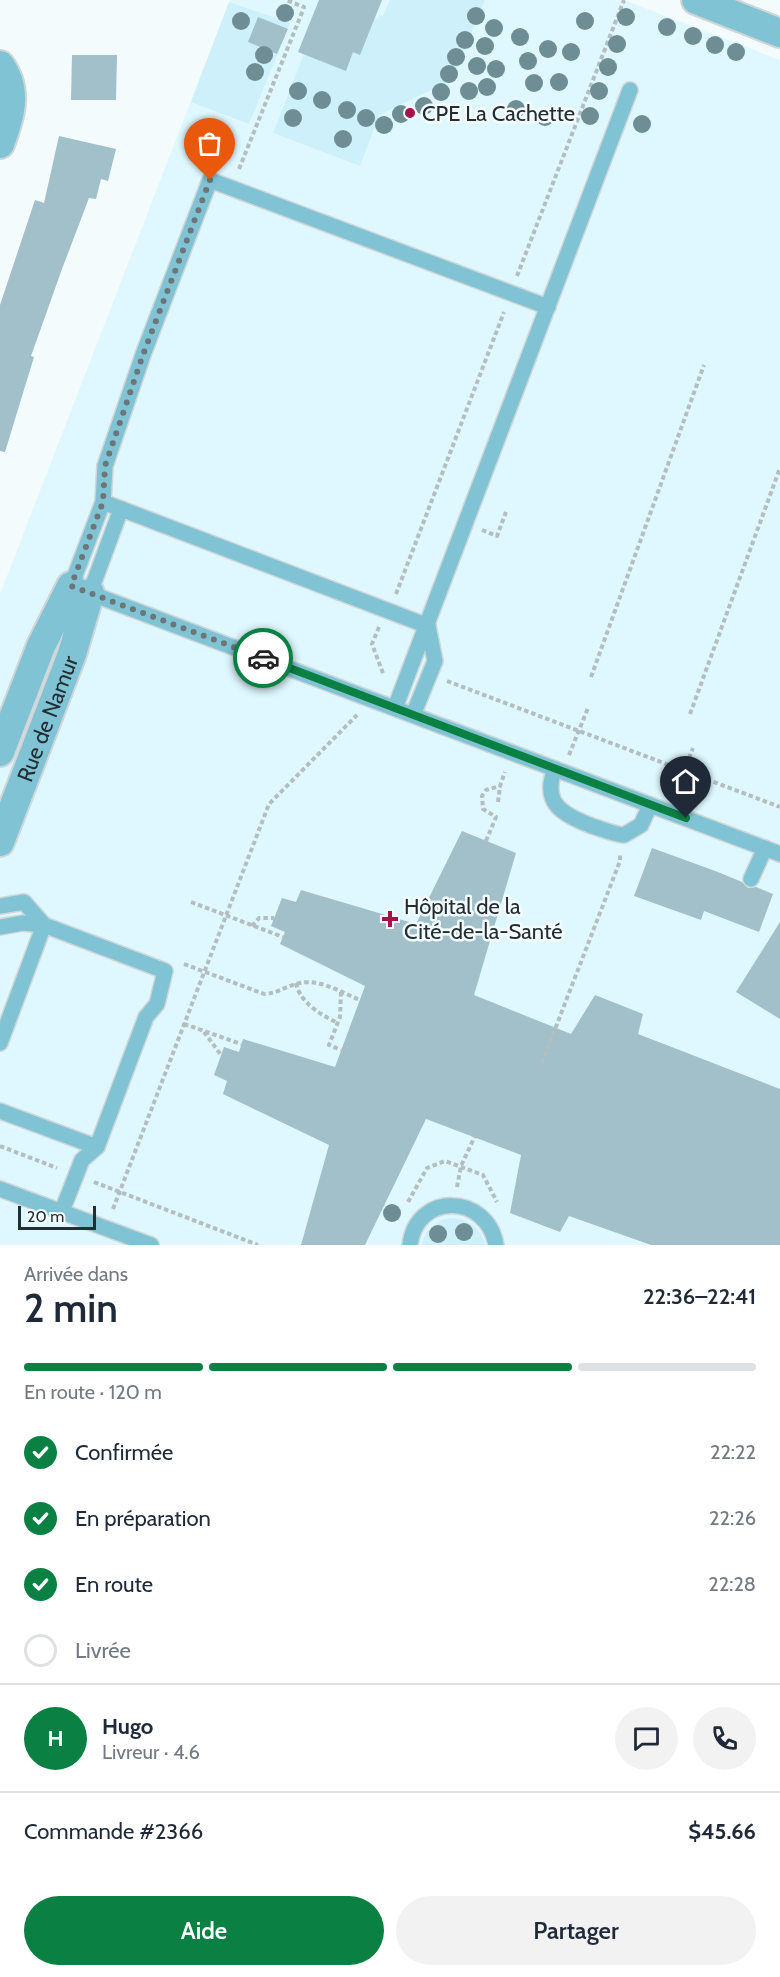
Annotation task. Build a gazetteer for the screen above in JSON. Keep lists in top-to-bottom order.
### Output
{
  "streets": {
    "street": ["Rue de Namur"]
  },
  "places": {
    "other": ["CPE La Cachette"],
    "health": ["Hôpital de la Cité-de-la-Santé"]
  },
  "scale_bar": "20 m",
  "page": {
    "scale": "20 m",
    "heading": ["2 min", "Arrivée dans", "22:36–22:41"],
    "panel": [
      "Hugo",
      "Livreur · 4.6",
      "Commande #2366",
      "$45.66"
    ],
    "bar": "En route · 120 m",
    "list": [
      ["Confirmée", "22:22"],
      ["En préparation", "22:26"],
      ["En route", "22:28"],
      "Livrée"
    ],
    "round": "H",
    "buttons": ["Aide", "Partager"]
  }
}
